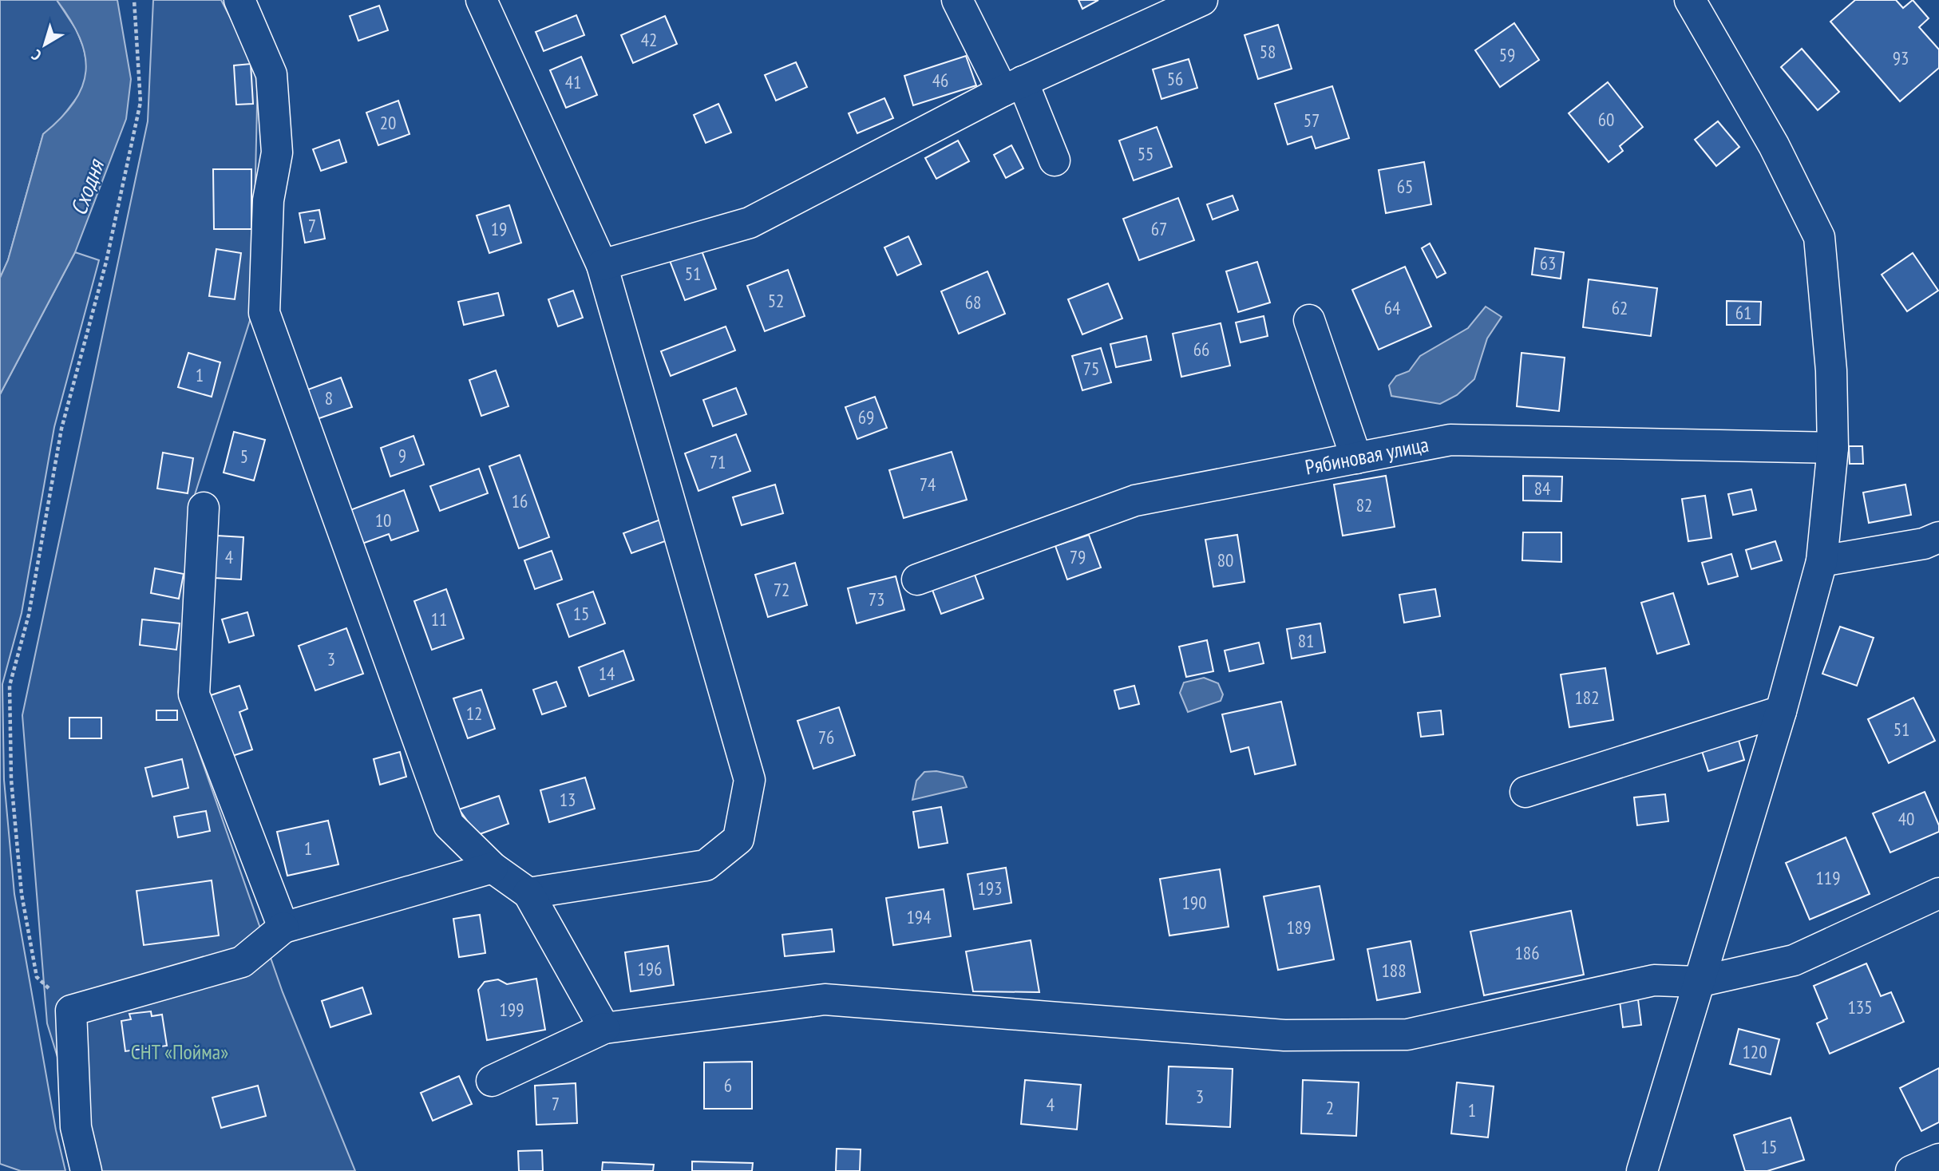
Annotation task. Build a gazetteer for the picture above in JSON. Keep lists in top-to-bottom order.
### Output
{
  "streets": {
    "street": ["Рябиновая улица"]
  },
  "water": ["Сходня"],
  "parks": ["СНТ «Пойма»"],
  "house_numbers": [
    "42",
    "58",
    "59",
    "93",
    "56",
    "46",
    "41",
    "60",
    "57",
    "20",
    "55",
    "65",
    "7",
    "19",
    "67",
    "63",
    "51",
    "52",
    "68",
    "64",
    "62",
    "61",
    "66",
    "75",
    "1",
    "8",
    "69",
    "9",
    "5",
    "71",
    "74",
    "84",
    "16",
    "82",
    "10",
    "4",
    "79",
    "80",
    "72",
    "73",
    "15",
    "11",
    "81",
    "3",
    "14",
    "182",
    "12",
    "51",
    "76",
    "13",
    "40",
    "1",
    "119",
    "193",
    "190",
    "194",
    "189",
    "186",
    "196",
    "188",
    "135",
    "199",
    "120",
    "6",
    "3",
    "7",
    "4",
    "2",
    "1",
    "15"
  ],
  "north": "bottom left"
}
